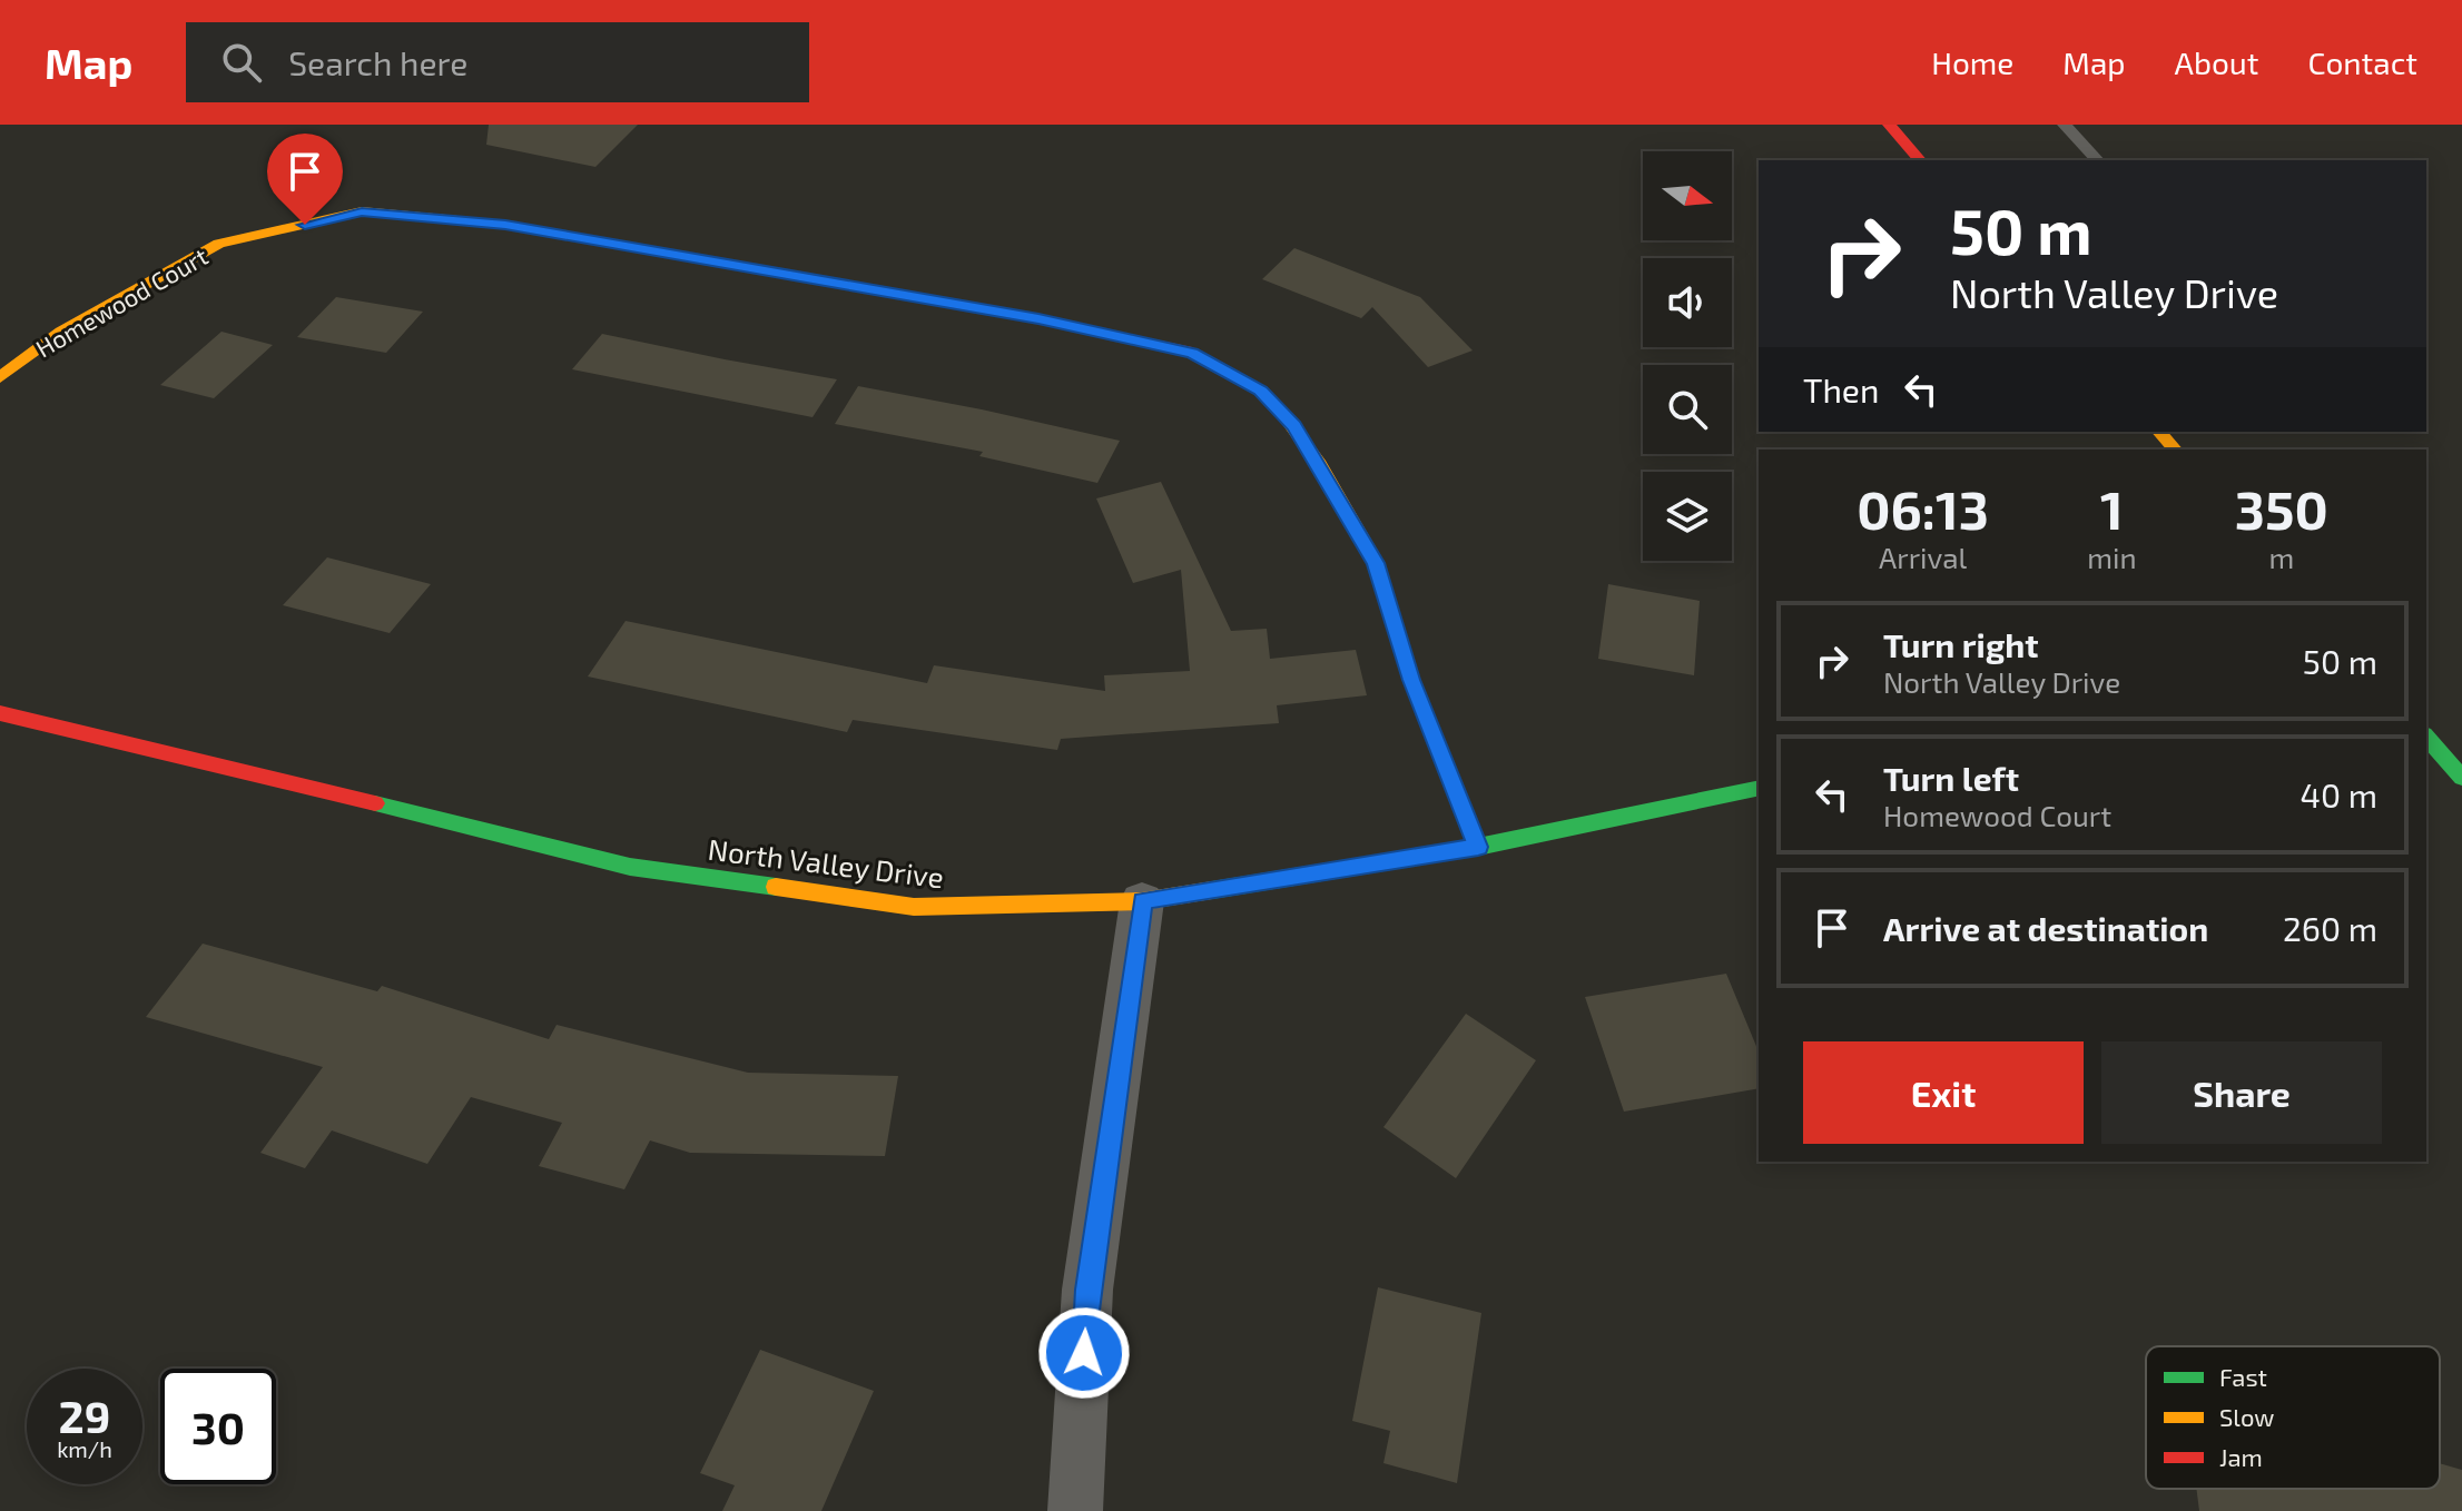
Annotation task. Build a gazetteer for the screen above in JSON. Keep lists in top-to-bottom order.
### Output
{
  "streets": {
    "street": ["Homewood Court", "North Valley Drive"]
  },
  "crossings": [
    ["Homewood Court", "North Valley Drive"]
  ],
  "legend": ["Fast", "Slow", "Jam"],
  "north": "right",
  "page": {
    "header": "Map",
    "search": "Search here",
    "nav": [
      "Home",
      "Map",
      "About",
      "Contact"
    ],
    "turn": ["50 m", "North Valley Drive"],
    "then": "Then",
    "eta": [
      "06:13",
      "Arrival",
      "1",
      "min",
      "350",
      "m"
    ],
    "list": [
      {
        "name": "Turn right",
        "note": "North Valley Drive",
        "value": "50 m"
      },
      {
        "name": "Turn left",
        "note": "Homewood Court",
        "value": "40 m"
      },
      {
        "name": "Arrive at destination",
        "value": "260 m"
      }
    ],
    "buttons": ["Exit", "Share"],
    "speed": "29 km/h",
    "limit": "30"
  }
}
